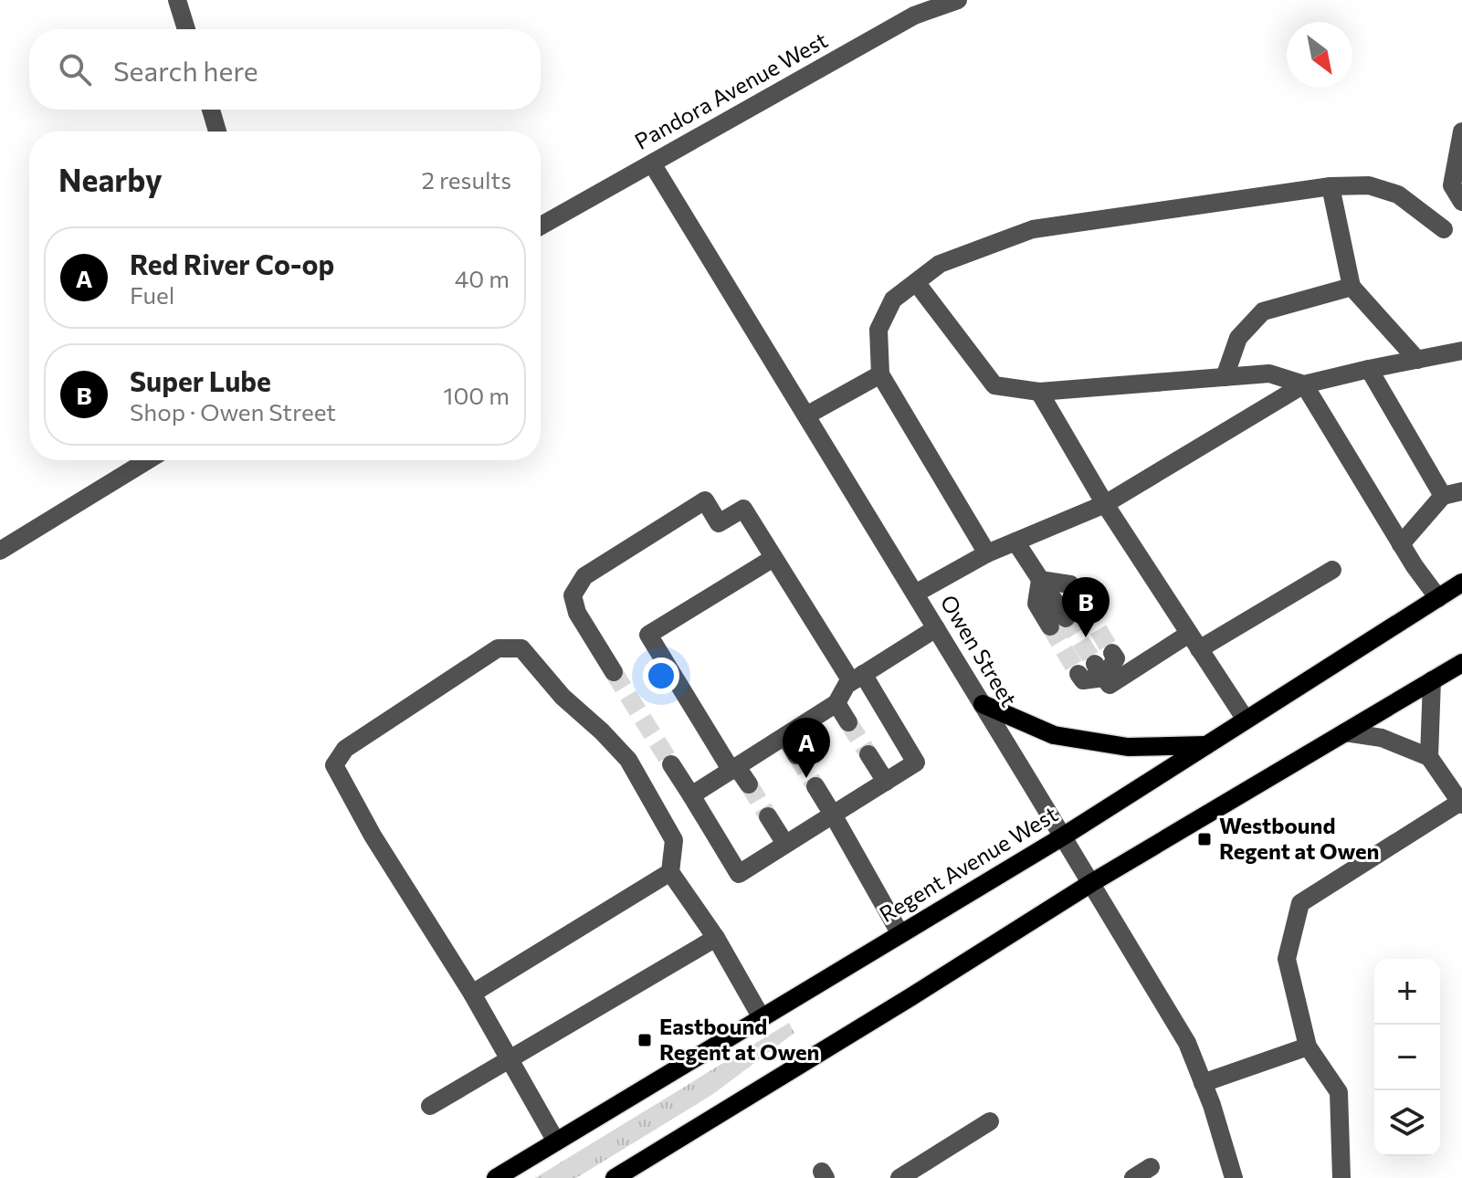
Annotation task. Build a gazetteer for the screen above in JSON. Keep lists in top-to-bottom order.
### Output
{
  "streets": {
    "main road": ["Regent Avenue West"],
    "street": ["Pandora Avenue West", "Owen Street"]
  },
  "crossings": [
    ["Pandora Avenue West", "Owen Street"],
    ["Owen Street", "Regent Avenue West"]
  ],
  "places": {
    "transit": ["Westbound Regent at Owen", "Eastbound Regent at Owen"]
  },
  "north": "bottom right",
  "page": {
    "search": "Search here",
    "heading": ["Nearby", "2 results"],
    "list": [
      {
        "mark": "A",
        "name": "Red River Co-op",
        "note": "Fuel",
        "value": "40 m"
      },
      {
        "mark": "B",
        "name": "Super Lube",
        "note": "Shop · Owen Street",
        "value": "100 m"
      }
    ],
    "pins": ["B", "A"],
    "map_buttons": ["+", "−"]
  }
}
